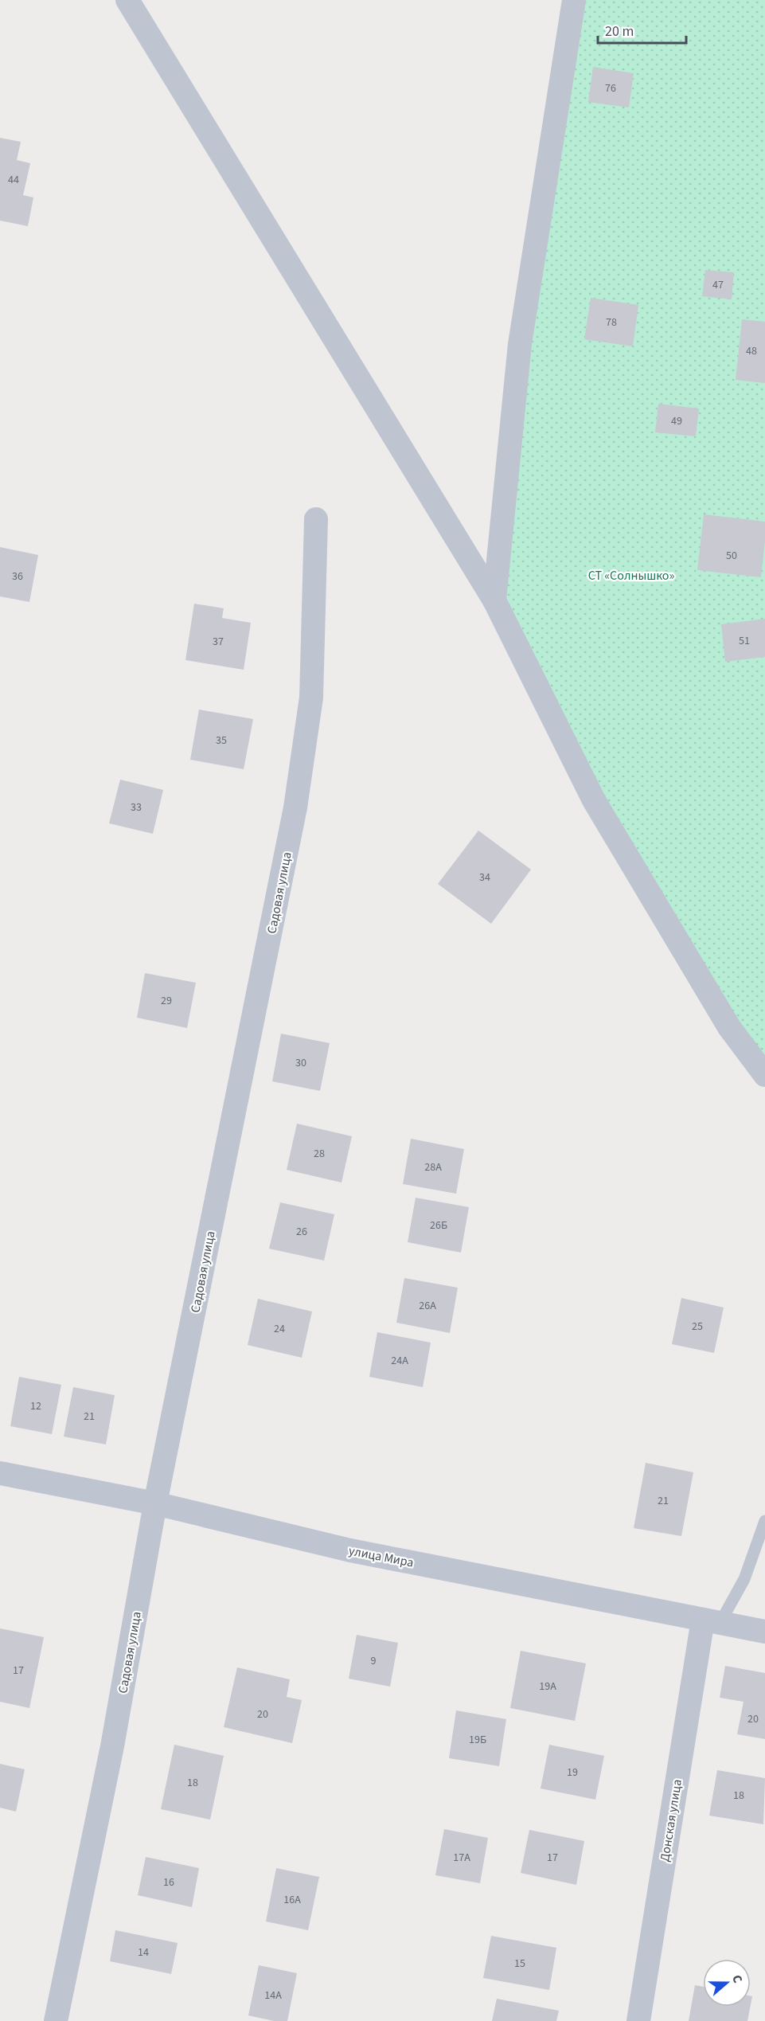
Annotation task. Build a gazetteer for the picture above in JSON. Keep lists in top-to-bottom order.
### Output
{
  "streets": {
    "street": ["Садовая улица", "улица Мира", "Донская улица"]
  },
  "crossings": [
    ["Садовая улица", "улица Мира"],
    ["улица Мира", "Донская улица"]
  ],
  "parks": ["СТ «Солнышко»"],
  "house_numbers": [
    "76",
    "44",
    "47",
    "78",
    "48",
    "49",
    "50",
    "36",
    "51",
    "37",
    "35",
    "33",
    "34",
    "29",
    "30",
    "28",
    "28А",
    "26Б",
    "26",
    "26А",
    "25",
    "24",
    "24А",
    "12",
    "21",
    "21",
    "9",
    "17",
    "19А",
    "20",
    "20",
    "19Б",
    "19",
    "18",
    "18",
    "17А",
    "17",
    "16",
    "16А",
    "14",
    "15",
    "14А"
  ],
  "scale_bar": "20 m",
  "north": "right"
}
